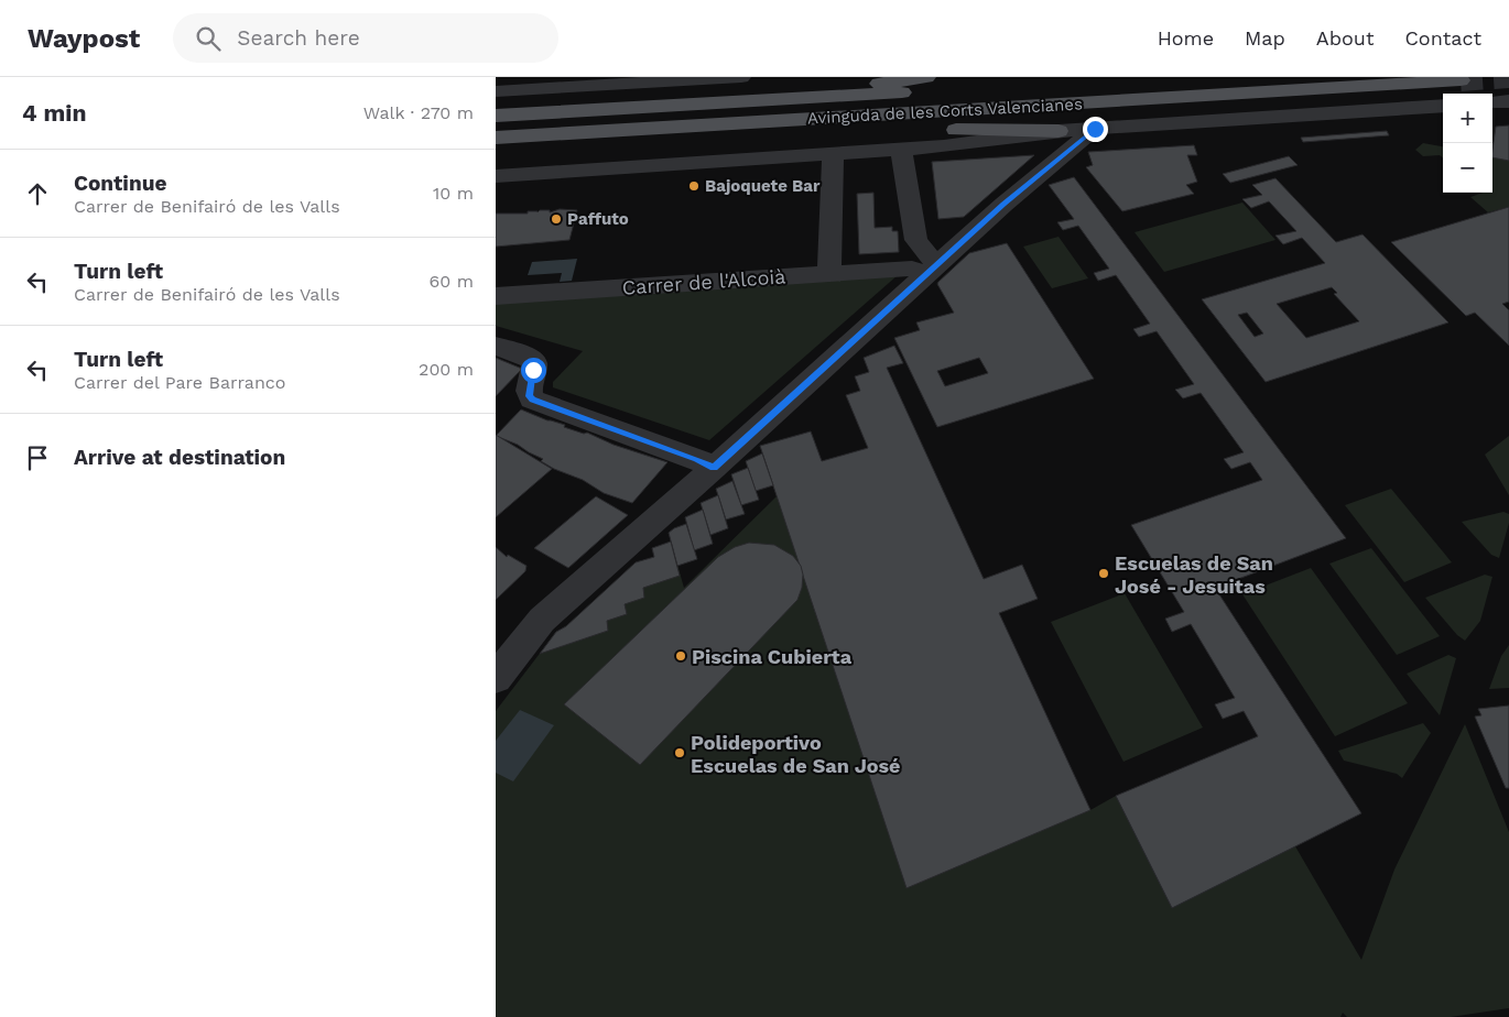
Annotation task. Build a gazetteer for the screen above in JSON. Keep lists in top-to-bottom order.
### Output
{
  "streets": {
    "main road": ["Avinguda de les Corts Valencianes"],
    "street": ["Carrer de l'Alcoià"]
  },
  "places": [
    "Bajoquete Bar",
    "Paffuto",
    "Escuelas de San José - Jesuitas",
    "Piscina Cubierta",
    "Polideportivo Escuelas de San José"
  ],
  "page": {
    "header": "Waypost",
    "search": "Search here",
    "nav": [
      "Home",
      "Map",
      "About",
      "Contact"
    ],
    "heading": ["4 min", "Walk · 270 m"],
    "map_buttons": ["+", "−"],
    "list": [
      ["Continue", "Carrer de Benifairó de les Valls", "10 m"],
      ["Turn left", "Carrer de Benifairó de les Valls", "60 m"],
      ["Turn left", "Carrer del Pare Barranco", "200 m"],
      "Arrive at destination"
    ]
  }
}
